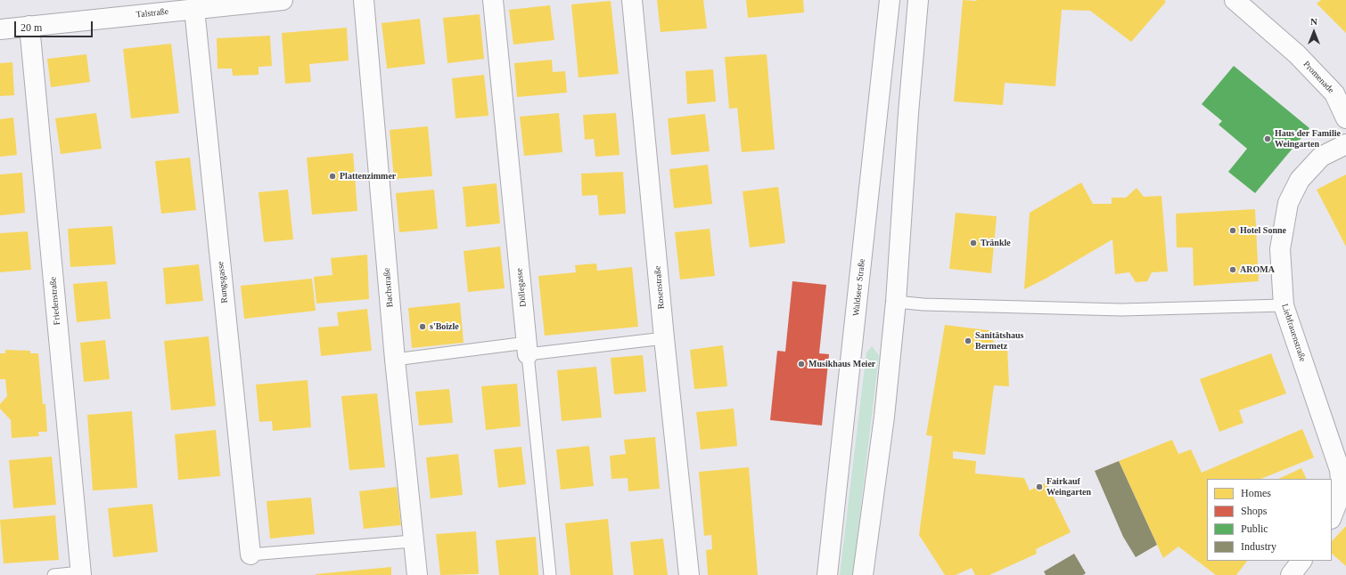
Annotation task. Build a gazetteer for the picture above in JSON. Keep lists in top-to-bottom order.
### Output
{
  "streets": {
    "street": [
      "Talstraße",
      "Promenade",
      "Rungsgasse",
      "Bachstraße",
      "Döllegasse",
      "Rosenstraße",
      "Waldseer Straße",
      "Friedenstraße",
      "Liebfrauenstraße"
    ]
  },
  "crossings": [
    ["Talstraße", "Rungsgasse"],
    ["Talstraße", "Friedenstraße"]
  ],
  "places": [
    "Haus der Familie Weingarten",
    "Plattenzimmer",
    "Hotel Sonne",
    "Tränkle",
    "AROMA",
    "s'Boizle",
    "Sanitätshaus Bermetz",
    "Musikhaus Meier",
    "Fairkauf Weingarten"
  ],
  "legend": [
    "Homes",
    "Shops",
    "Public",
    "Industry"
  ],
  "scale_bar": "20 m",
  "north": "top"
}
